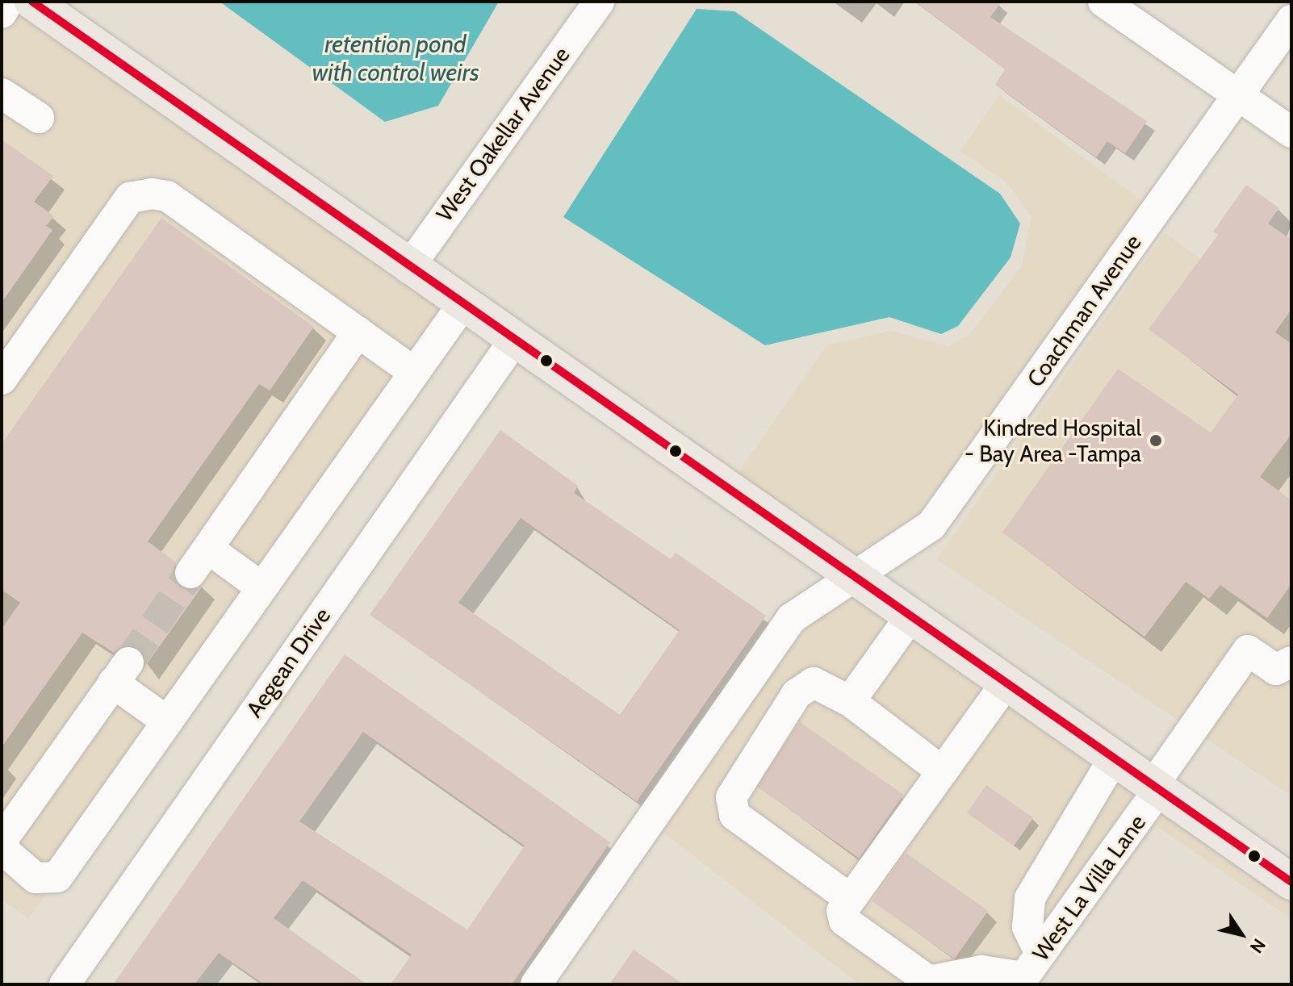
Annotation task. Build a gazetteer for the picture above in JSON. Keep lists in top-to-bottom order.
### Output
{
  "streets": {
    "street": [
      "West Oakellar Avenue",
      "Coachman Avenue",
      "Aegean Drive",
      "West La Villa Lane"
    ]
  },
  "water": ["retention pond with control weirs"],
  "places": ["Kindred Hospital - Bay Area -Tampa"],
  "north": "bottom right"
}
